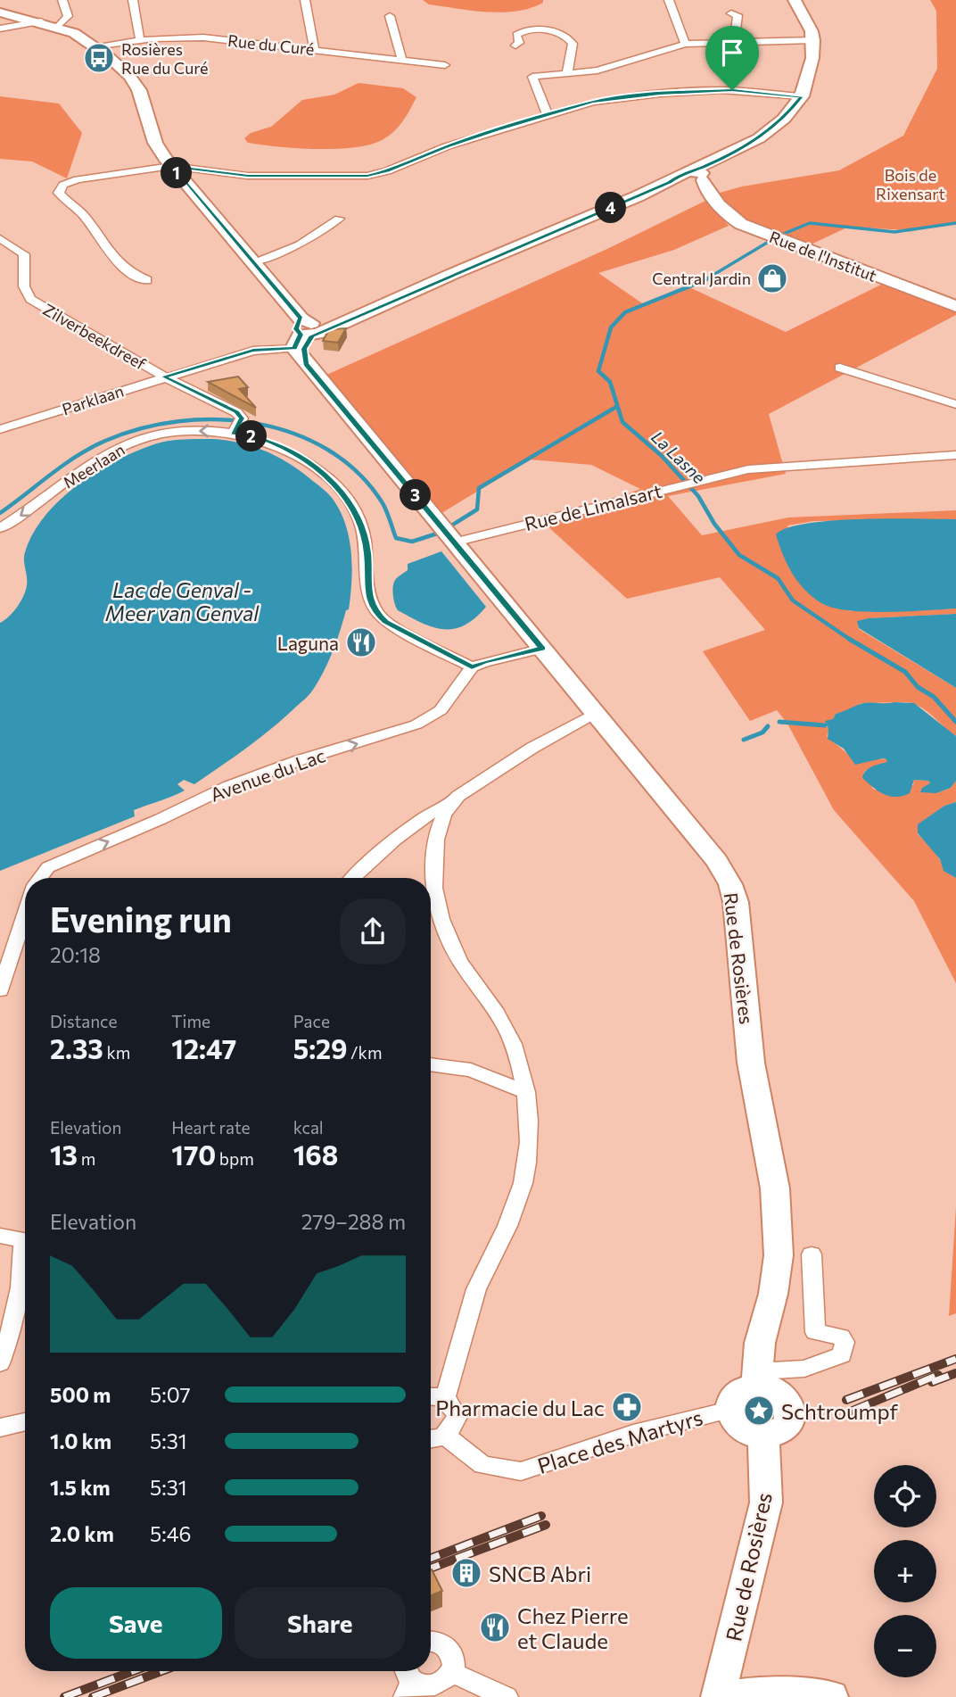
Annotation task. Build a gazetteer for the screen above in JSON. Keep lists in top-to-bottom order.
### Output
{
  "streets": {
    "street": [
      "Rue du Curé",
      "Rue de l'Institut",
      "Zilverbeekdreef",
      "Parklaan",
      "Meerlaan",
      "Rue de Limalsart",
      "Avenue du Lac",
      "Rue de Rosières",
      "Place des Martyrs"
    ]
  },
  "crossings": [
    ["Rue du Curé", "Rue de Rosières"],
    ["Zilverbeekdreef", "Parklaan"],
    ["Zilverbeekdreef", "Meerlaan"],
    ["Parklaan", "Rue de Rosières"],
    ["Meerlaan", "Avenue du Lac"],
    ["Rue de Limalsart", "Rue de Rosières"],
    ["Rue de Rosières", "Place des Martyrs"]
  ],
  "one_way": ["Meerlaan"],
  "water": ["La Lasne", "Lac de Genval - Meer van Genval"],
  "parks": ["Bois de Rixensart"],
  "places": {
    "bus stop": ["Rosières Rue du Curé"],
    "shop": ["Central Jardin"],
    "restaurant": ["Laguna", "Chez Pierre et Claude"],
    "pharmacy": ["Pharmacie du Lac"],
    "place": ["Schtroumpf"],
    "building": ["SNCB Abri"]
  },
  "page": {
    "pins": [
      "1",
      "4",
      "2",
      "3"
    ],
    "heading": ["Evening run", "20:18"],
    "stats": [
      ["Distance", "2.33 km"],
      ["Time", "12:47"],
      ["Pace", "5:29 /km"],
      ["Elevation", "13 m"],
      ["Heart rate", "170 bpm"],
      ["kcal", "168"]
    ],
    "chart": ["Elevation", "279–288 m"],
    "list": [
      {
        "name": "500 m",
        "note": "5:07"
      },
      {
        "name": "1.0 km",
        "note": "5:31"
      },
      {
        "name": "1.5 km",
        "note": "5:31"
      },
      {
        "name": "2.0 km",
        "note": "5:46"
      }
    ],
    "map_buttons": ["+", "−"],
    "buttons": ["Save", "Share"]
  }
}
